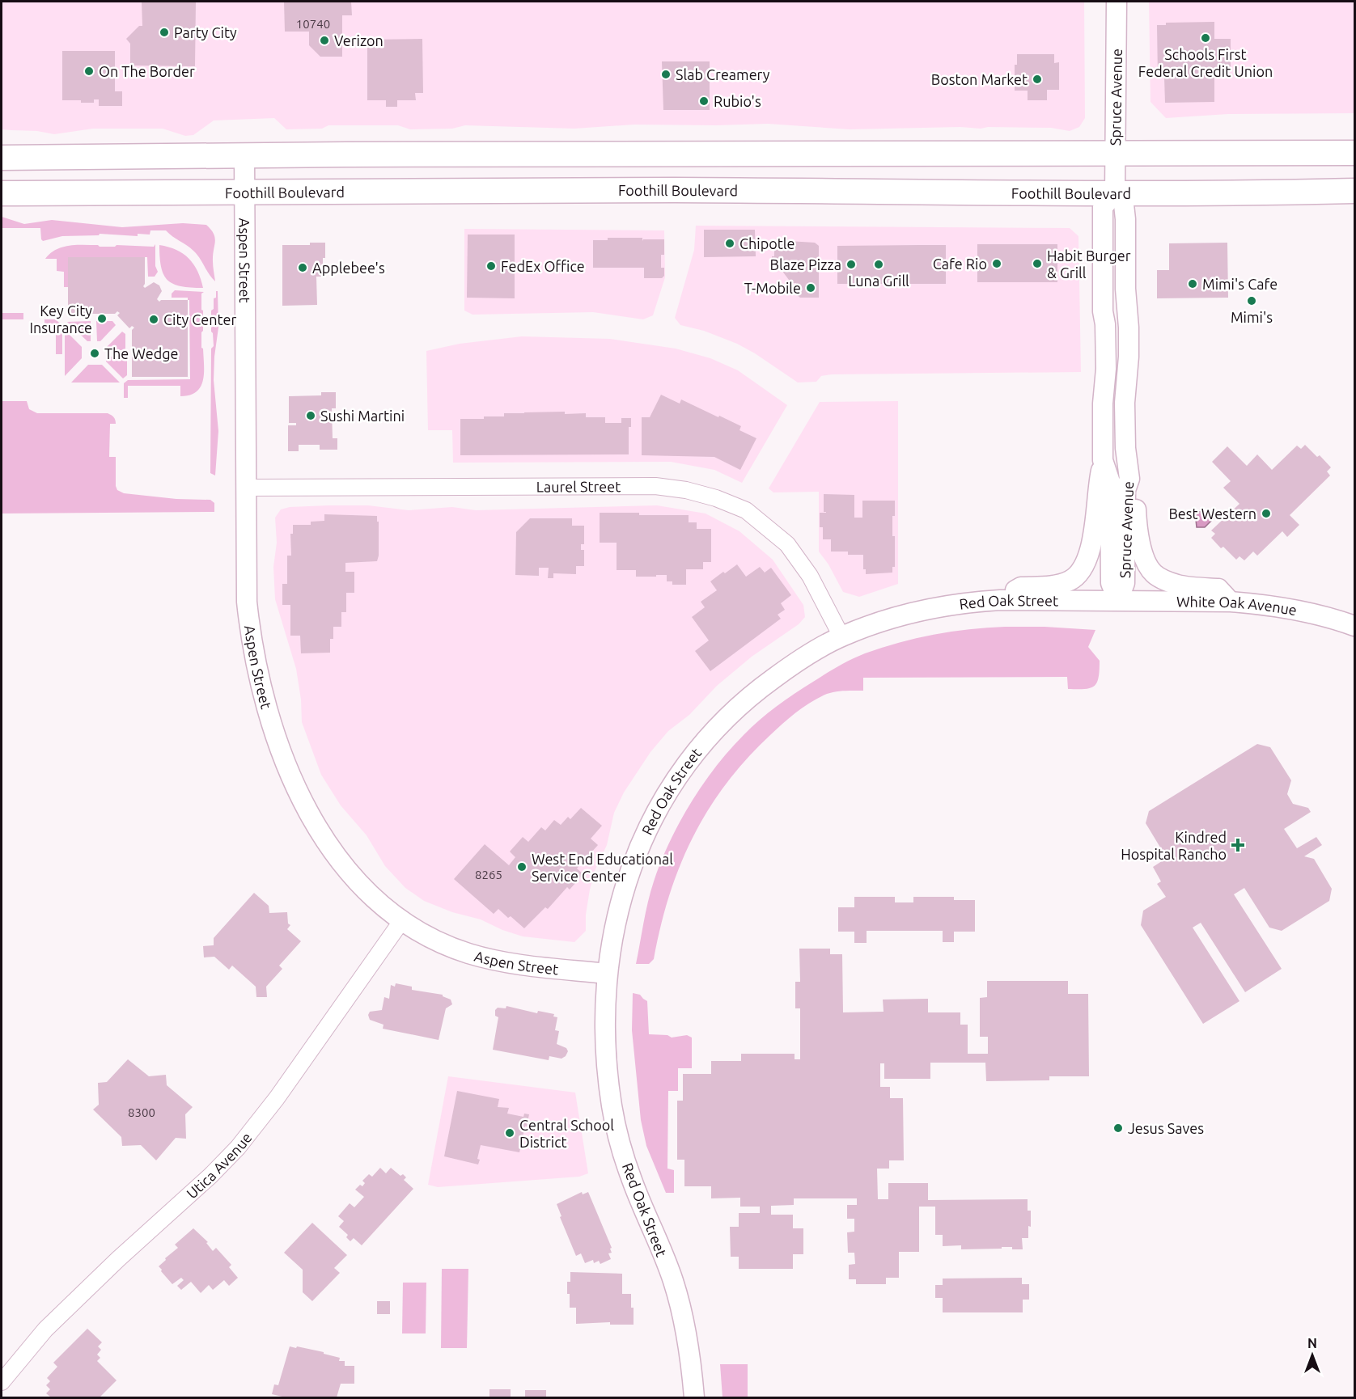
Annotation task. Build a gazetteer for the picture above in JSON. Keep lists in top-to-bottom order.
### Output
{
  "streets": {
    "main road": ["Foothill Boulevard"],
    "street": [
      "Spruce Avenue",
      "Aspen Street",
      "Laurel Street",
      "Red Oak Street",
      "White Oak Avenue",
      "Utica Avenue"
    ]
  },
  "crossings": [
    ["Spruce Avenue", "Foothill Boulevard"],
    ["Spruce Avenue", "Red Oak Street"],
    ["Spruce Avenue", "White Oak Avenue"],
    ["Foothill Boulevard", "Aspen Street"],
    ["Aspen Street", "Laurel Street"],
    ["Aspen Street", "Red Oak Street"],
    ["Aspen Street", "Utica Avenue"],
    ["Laurel Street", "Red Oak Street"],
    ["Red Oak Street", "White Oak Avenue"]
  ],
  "places": {
    "other": [
      "Party City",
      "Schools First Federal Credit Union",
      "Verizon",
      "On The Border",
      "Slab Creamery",
      "Boston Market",
      "Rubio's",
      "Chipotle",
      "Cafe Rio",
      "Habit Burger & Grill",
      "Blaze Pizza",
      "Luna Grill",
      "FedEx Office",
      "Applebee's",
      "Mimi's Cafe",
      "T-Mobile",
      "Mimi's",
      "Key City Insurance",
      "City Center",
      "The Wedge",
      "Sushi Martini",
      "Best Western",
      "West End Educational Service Center",
      "Jesus Saves",
      "Central School District"
    ],
    "health": ["Kindred Hospital Rancho"]
  },
  "house_numbers": ["10740", "8265", "8300"],
  "north": "top"
}
